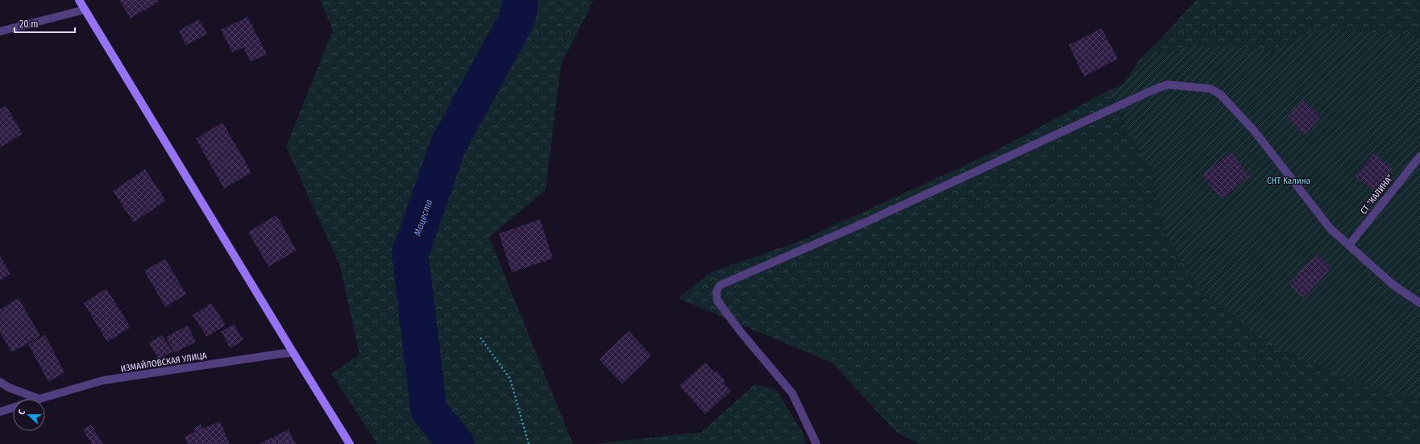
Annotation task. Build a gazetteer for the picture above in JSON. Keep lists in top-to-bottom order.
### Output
{
  "streets": {
    "street": ["СТ \"КАЛИНА\"", "ИЗМАЙЛОВСКАЯ УЛИЦА"]
  },
  "water": ["Мацеста"],
  "parks": ["СНТ Калина"],
  "scale_bar": "20 m",
  "north": "left"
}
